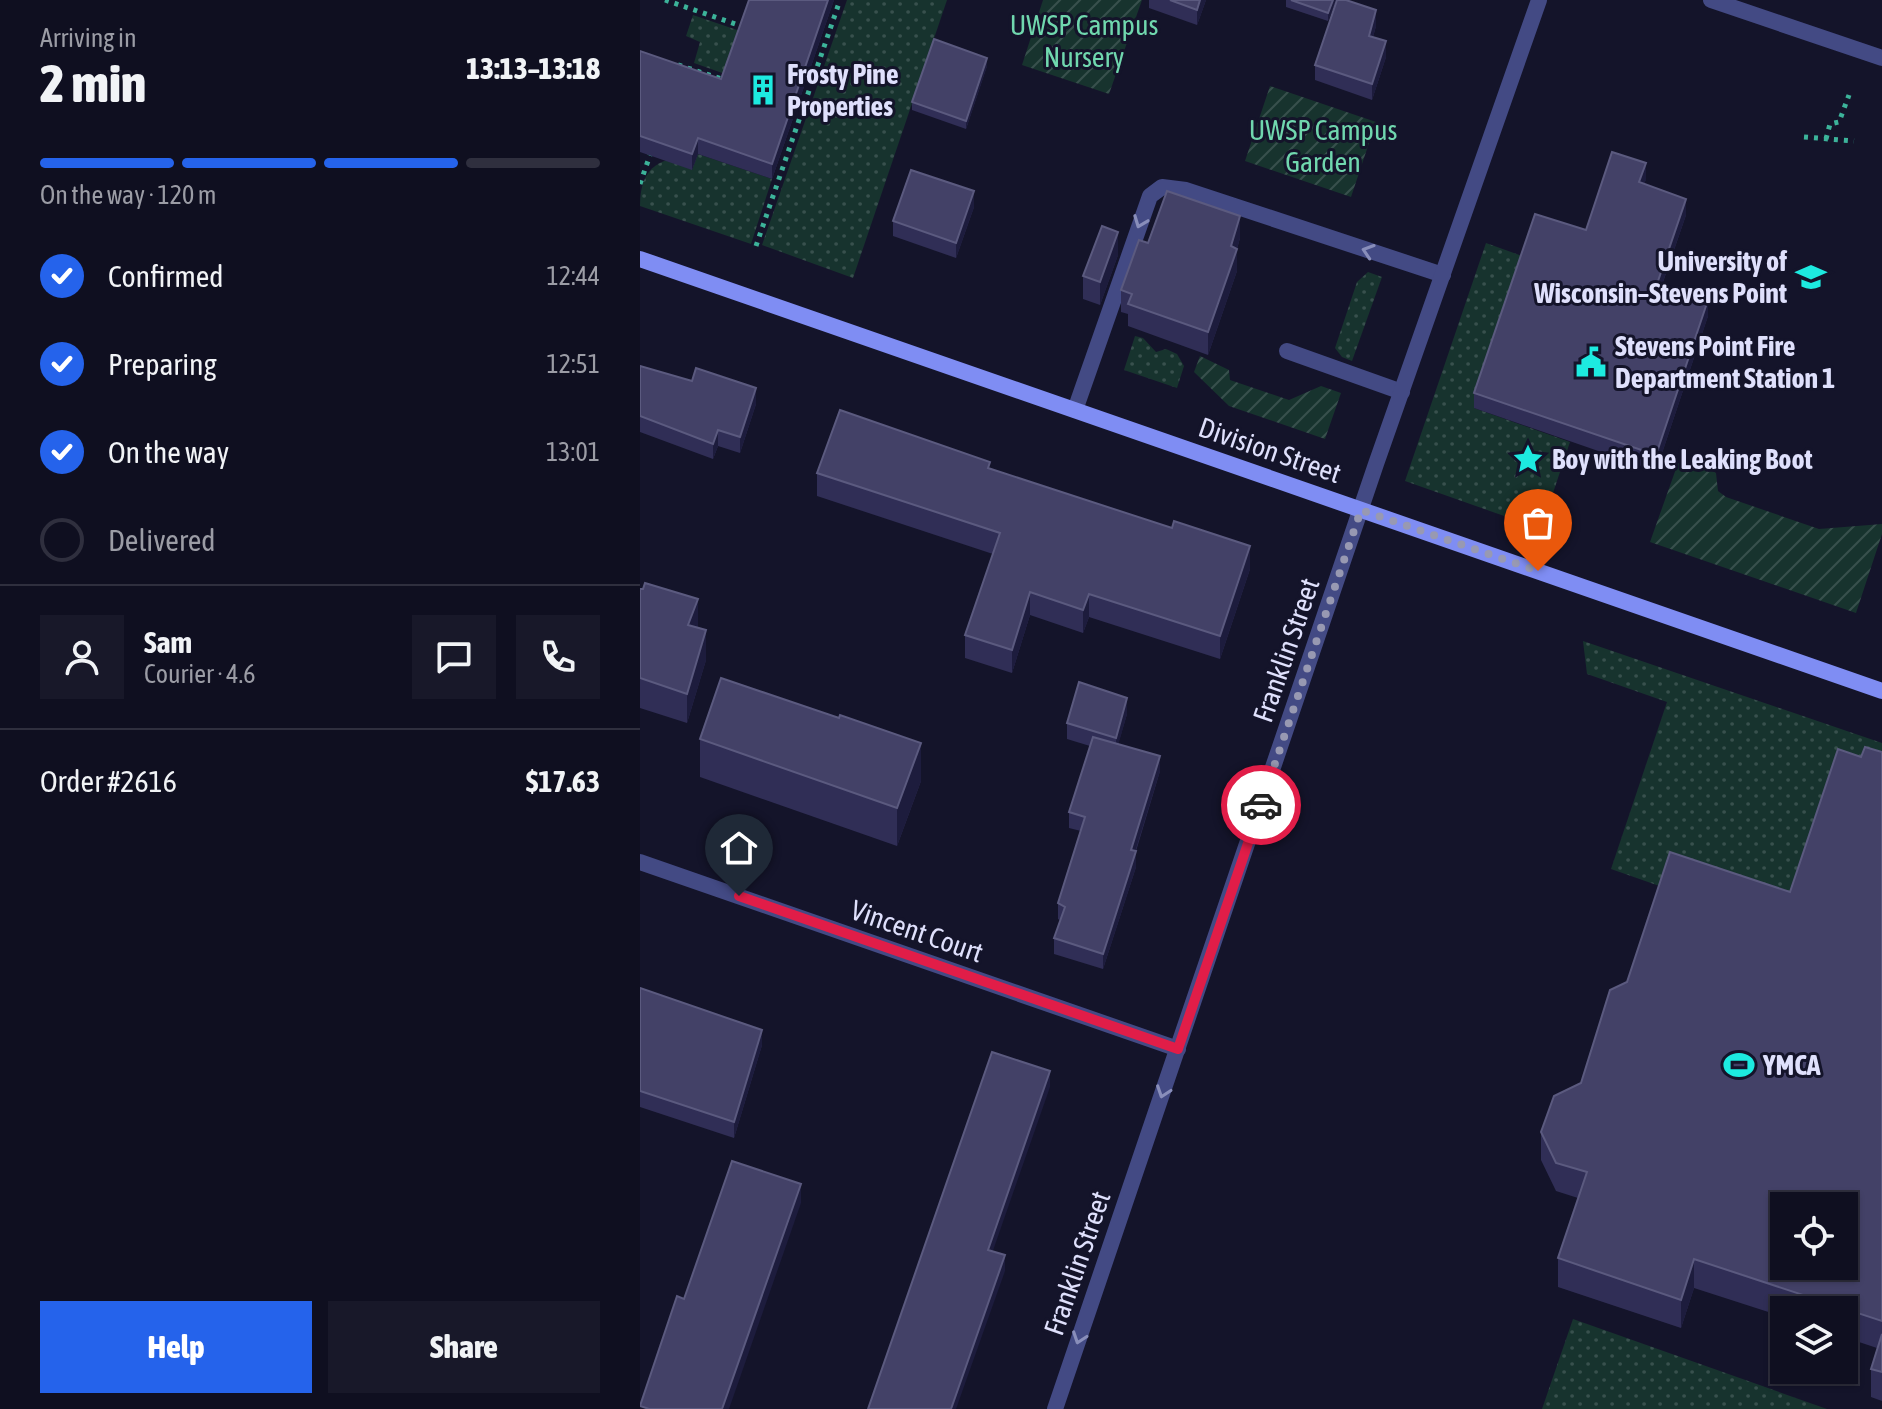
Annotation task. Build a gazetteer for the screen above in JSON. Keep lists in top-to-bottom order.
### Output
{
  "streets": {
    "main road": ["Division Street"],
    "street": ["Franklin Street", "Vincent Court"]
  },
  "crossings": [
    ["Division Street", "Franklin Street"],
    ["Franklin Street", "Vincent Court"]
  ],
  "parks": ["UWSP Campus Nursery", "UWSP Campus Garden"],
  "places": {
    "building": ["Frosty Pine Properties"],
    "school or university": ["University of Wisconsin–Stevens Point"],
    "public building": ["Stevens Point Fire Department Station 1"],
    "place": ["Boy with the Leaking Boot"],
    "sports": ["YMCA"]
  },
  "page": {
    "heading": ["2 min", "Arriving in", "13:13–13:18"],
    "panel": [
      "Sam",
      "Courier · 4.6",
      "Order #2616",
      "$17.63"
    ],
    "bar": "On the way · 120 m",
    "list": [
      ["Confirmed", "12:44"],
      ["Preparing", "12:51"],
      ["On the way", "13:01"],
      "Delivered"
    ],
    "buttons": ["Help", "Share"]
  }
}
